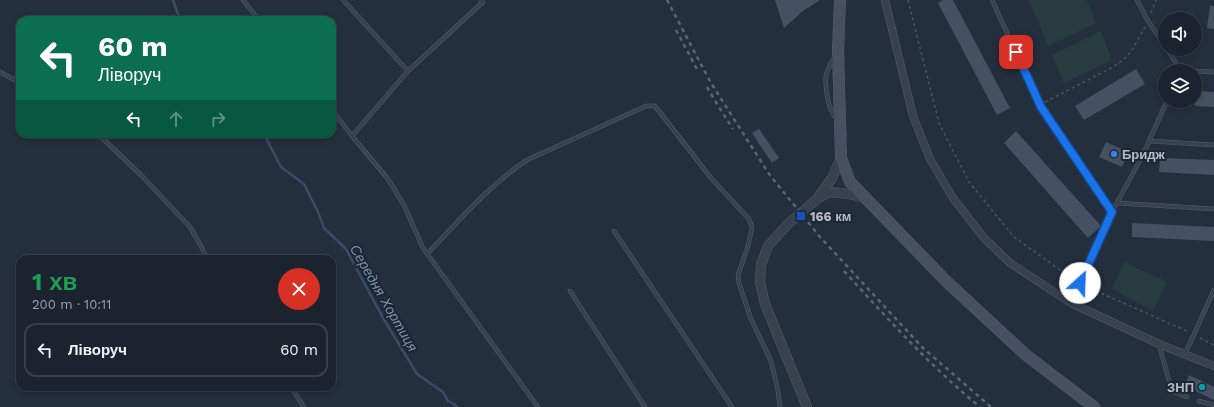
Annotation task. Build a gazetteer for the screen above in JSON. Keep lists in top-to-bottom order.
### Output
{
  "water": ["Середня Хортиця"],
  "places": {
    "other": ["Бридж", "ЗНП"],
    "transit": ["166 км"]
  },
  "page": {
    "turn": ["60 m", "Ліворуч"],
    "heading": ["1 хв", "200 m · 10:11"],
    "list": [
      {
        "name": "Ліворуч",
        "value": "60 m"
      }
    ]
  }
}
